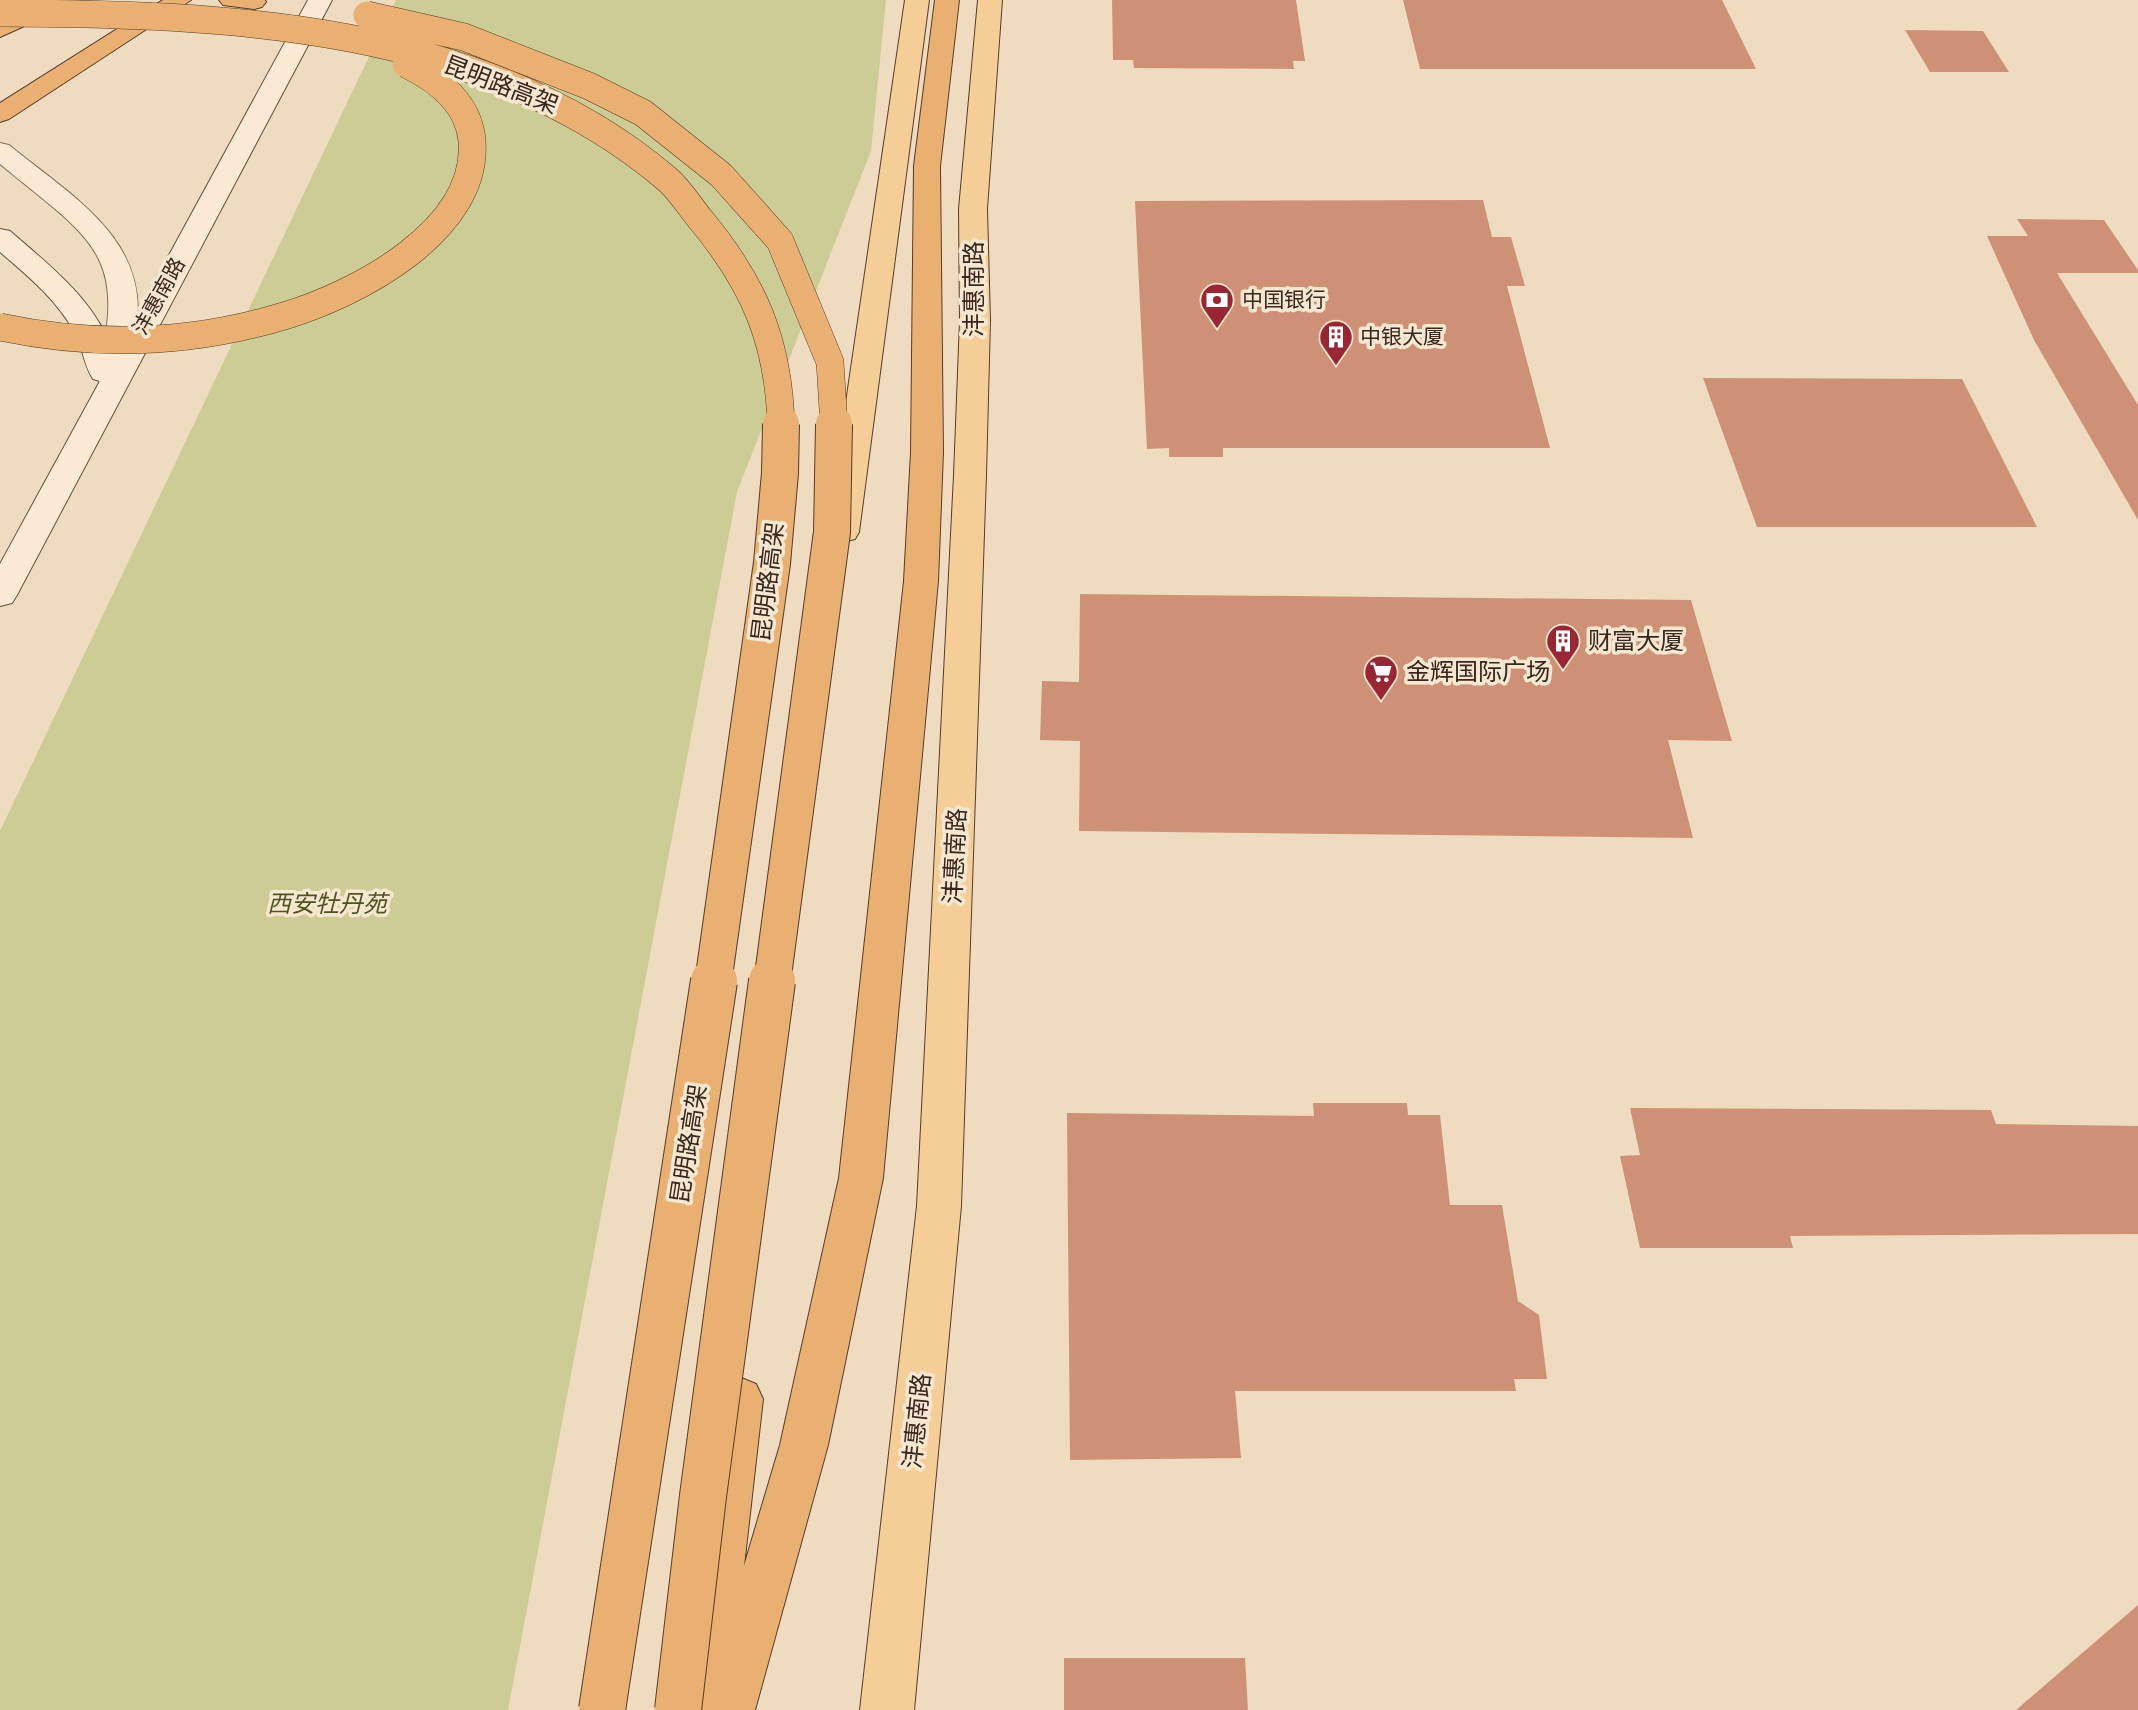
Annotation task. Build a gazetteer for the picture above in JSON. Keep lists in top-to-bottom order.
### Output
{
  "streets": {
    "highway": ["昆明路高架"],
    "main road": ["沣惠南路"]
  },
  "parks": ["西安牡丹苑"],
  "places": {
    "bank": ["中国银行"],
    "building": ["中银大厦", "财富大厦"],
    "supermarket": ["金辉国际广场"]
  }
}
